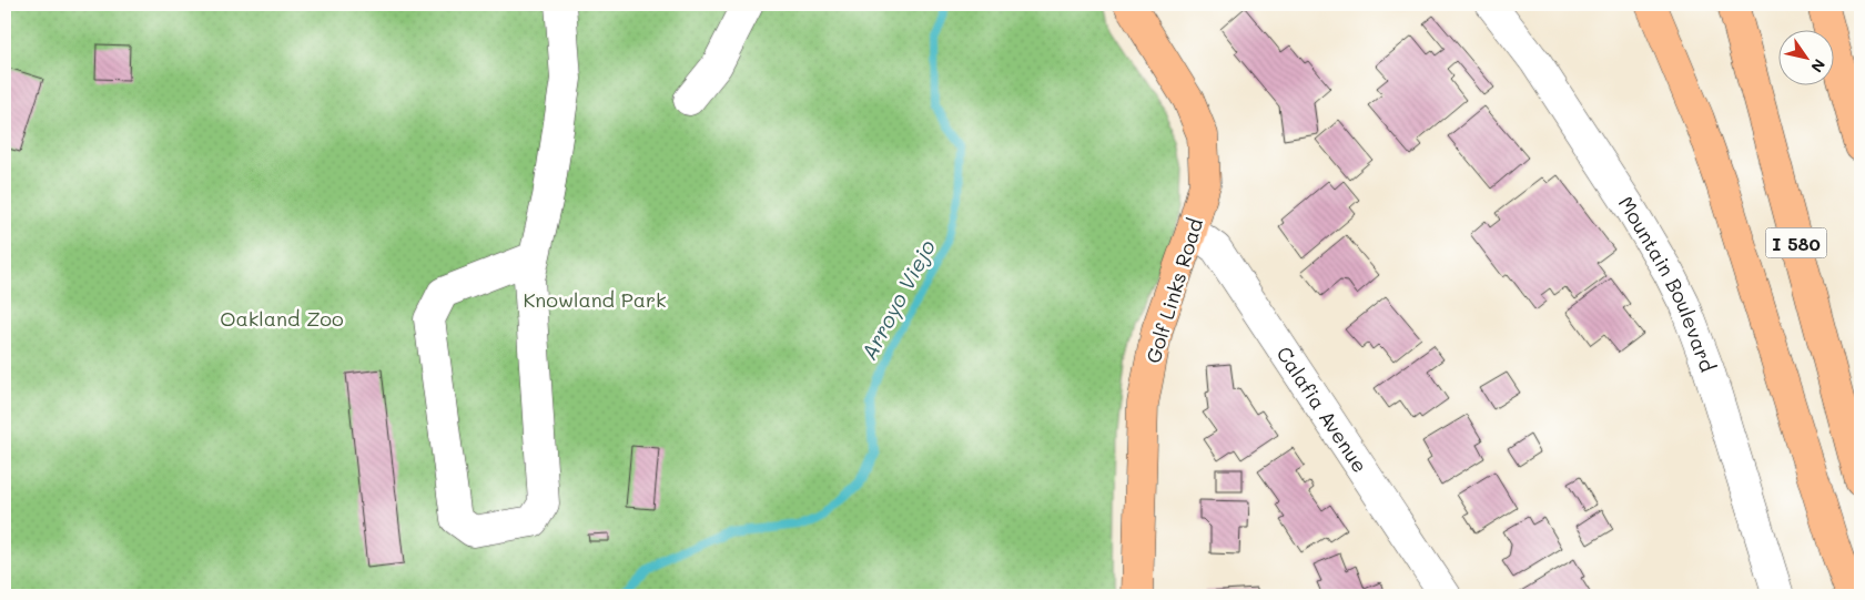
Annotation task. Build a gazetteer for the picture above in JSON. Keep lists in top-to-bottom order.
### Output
{
  "streets": {
    "main road": ["I 580", "Golf Links Road"],
    "street": ["Mountain Boulevard", "Calafia Avenue"]
  },
  "crossings": [
    ["Golf Links Road", "Calafia Avenue"]
  ],
  "water": ["Arroyo Viejo"],
  "parks": ["Knowland Park", "Oakland Zoo"],
  "north": "bottom right"
}
